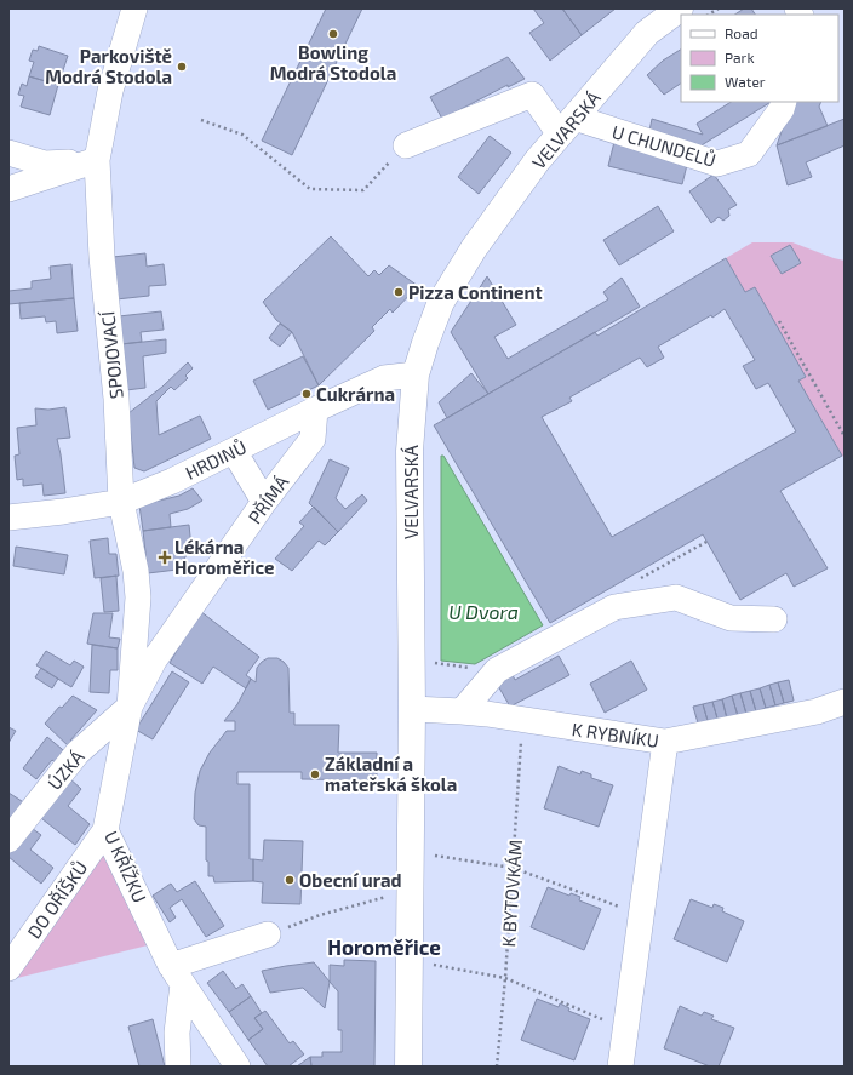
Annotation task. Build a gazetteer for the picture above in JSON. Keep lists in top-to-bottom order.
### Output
{
  "streets": {
    "main road": ["VELVARSKÁ"],
    "street": [
      "U CHUNDELŮ",
      "SPOJOVACÍ",
      "HRDINŮ",
      "PŘÍMÁ",
      "K RYBNÍKU",
      "ÚZKÁ",
      "U KŘÍŽKU",
      "DO OŘÍŠKŮ"
    ],
    "path": ["K BYTOVKÁM"]
  },
  "crossings": [
    ["VELVARSKÁ", "U CHUNDELŮ"],
    ["VELVARSKÁ", "HRDINŮ"],
    ["VELVARSKÁ", "K RYBNÍKU"],
    ["SPOJOVACÍ", "HRDINŮ"],
    ["SPOJOVACÍ", "PŘÍMÁ"],
    ["SPOJOVACÍ", "ÚZKÁ"],
    ["SPOJOVACÍ", "U KŘÍŽKU"],
    ["HRDINŮ", "PŘÍMÁ"],
    ["PŘÍMÁ", "ÚZKÁ"],
    ["PŘÍMÁ", "U KŘÍŽKU"],
    ["K RYBNÍKU", "K BYTOVKÁM"],
    ["ÚZKÁ", "U KŘÍŽKU"],
    ["U KŘÍŽKU", "DO OŘÍŠKŮ"]
  ],
  "districts": ["Horoměřice"],
  "water": ["U Dvora"],
  "places": {
    "other": [
      "Bowling Modrá Stodola",
      "Parkoviště Modrá Stodola",
      "Pizza Continent",
      "Cukrárna",
      "Základní a mateřská škola",
      "Obecní urad"
    ],
    "health": ["Lékárna Horoměřice"]
  },
  "legend": ["Road", "Park", "Water"]
}
